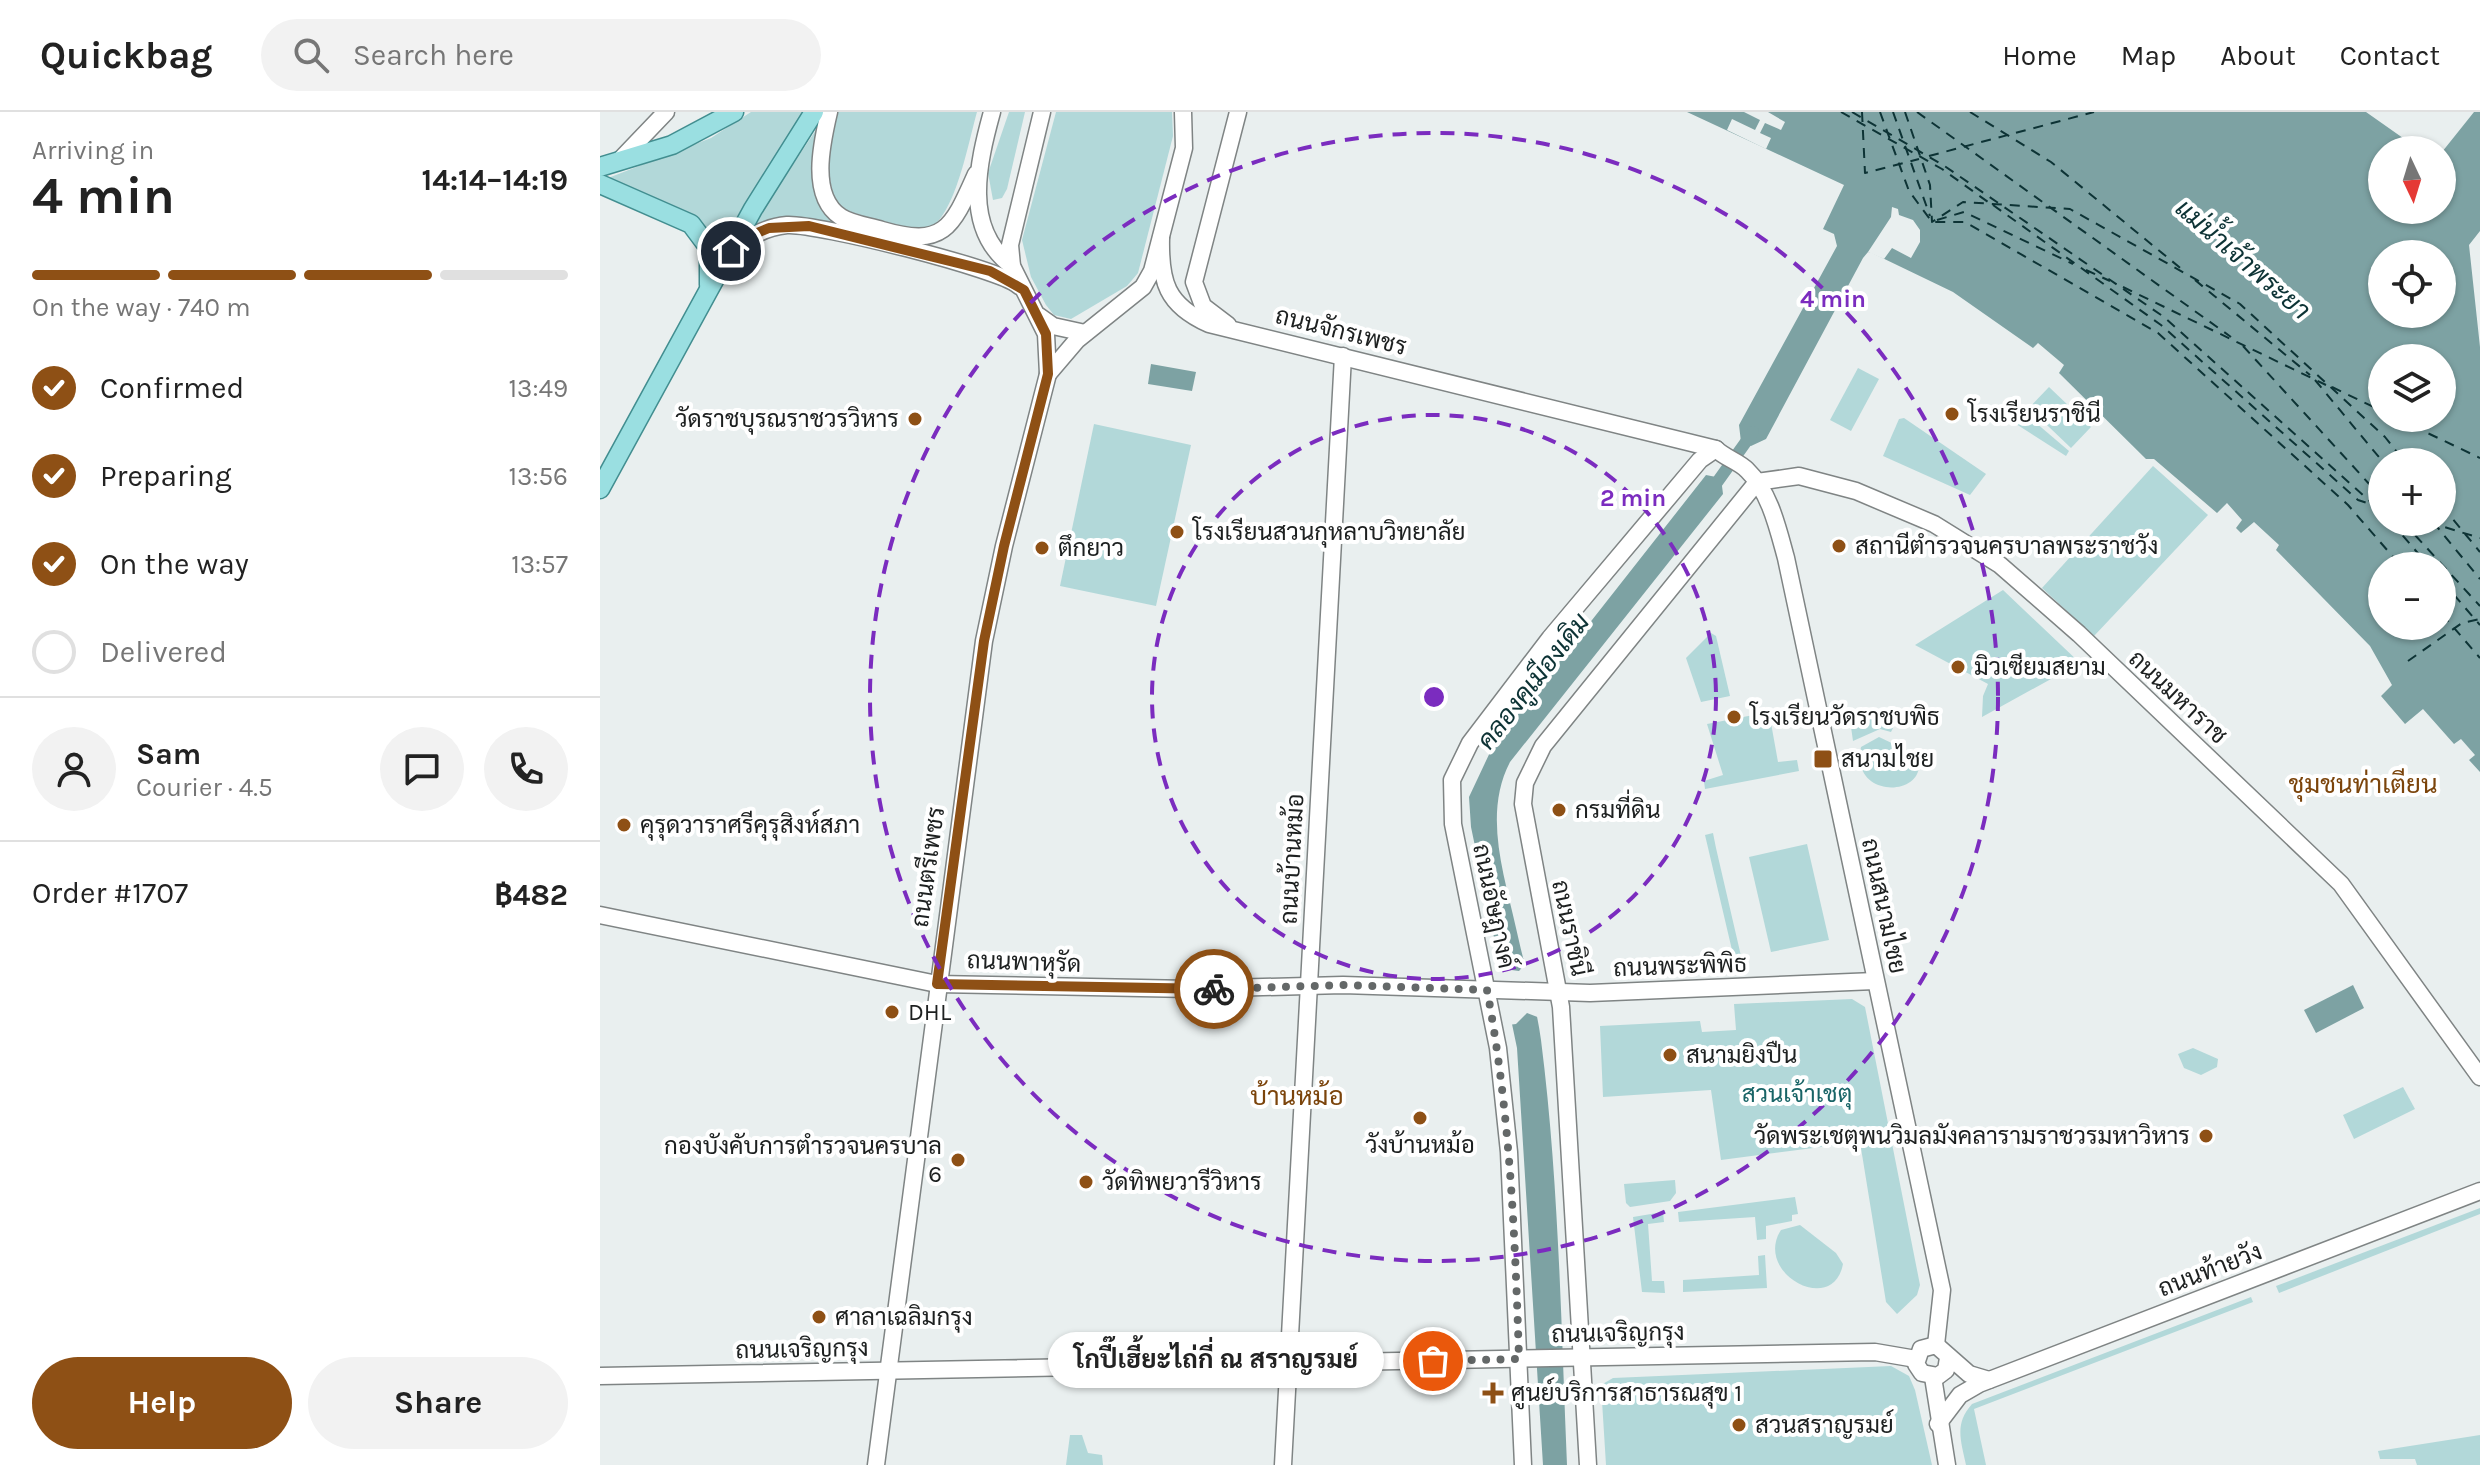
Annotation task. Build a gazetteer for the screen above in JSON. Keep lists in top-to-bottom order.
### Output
{
  "streets": {
    "street": [
      "ถนนจักรเพชร",
      "ถนนมหาราช",
      "ถนนบ้านหม้อ",
      "ถนนตรีเพชร",
      "ถนนอัษฎางค์",
      "ถนนสนามไชย",
      "ถนนราชินี",
      "ถนนพาหุรัด",
      "ถนนพระพิพิธ",
      "ถนนท้ายวัง",
      "ถนนเจริญกรุง"
    ]
  },
  "crossings": [
    ["ถนนจักรเพชร", "ถนนมหาราช"],
    ["ถนนจักรเพชร", "ถนนบ้านหม้อ"],
    ["ถนนจักรเพชร", "ถนนสนามไชย"],
    ["ถนนจักรเพชร", "ถนนราชินี"],
    ["ถนนมหาราช", "ถนนสนามไชย"],
    ["ถนนมหาราช", "ถนนราชินี"],
    ["ถนนบ้านหม้อ", "ถนนพาหุรัด"],
    ["ถนนบ้านหม้อ", "ถนนเจริญกรุง"],
    ["ถนนตรีเพชร", "ถนนพาหุรัด"],
    ["ถนนตรีเพชร", "ถนนเจริญกรุง"],
    ["ถนนอัษฎางค์", "ถนนพาหุรัด"],
    ["ถนนอัษฎางค์", "ถนนพระพิพิธ"],
    ["ถนนอัษฎางค์", "ถนนเจริญกรุง"],
    ["ถนนสนามไชย", "ถนนราชินี"],
    ["ถนนสนามไชย", "ถนนพระพิพิธ"],
    ["ถนนสนามไชย", "ถนนเจริญกรุง"],
    ["ถนนราชินี", "ถนนพระพิพิธ"],
    ["ถนนราชินี", "ถนนเจริญกรุง"],
    ["ถนนพาหุรัด", "ถนนพระพิพิธ"]
  ],
  "districts": ["ชุมชนท่าเตียน", "บ้านหม้อ"],
  "water": ["แม่น้ำเจ้าพระยา", "คลองคูเมืองเดิม"],
  "parks": ["สวนเจ้าเชตุ"],
  "places": {
    "other": [
      "โรงเรียนราชินี",
      "วัดราชบุรณราชวรวิหาร",
      "โรงเรียนสวนกุหลาบวิทยาลัย",
      "สถานีตำรวจนครบาลพระราชวัง",
      "ตึกยาว",
      "มิวเซียมสยาม",
      "โรงเรียนวัดราชบพิธ",
      "กรมที่ดิน",
      "คุรุดวาราศรีคุรุสิงห์สภา",
      "DHL",
      "สนามยิงปืน",
      "วังบ้านหม้อ",
      "วัดพระเชตุพนวิมลมังคลารามราชวรมหาวิหาร",
      "กองบังคับการตำรวจนครบาล 6",
      "วัดทิพยวารีวิหาร",
      "ศาลาเฉลิมกรุง",
      "โกปี๊เฮี้ยะไถ่กี่ ณ สราญรมย์",
      "สวนสราญรมย์"
    ],
    "transit": ["สนามไชย"],
    "health": ["ศูนย์บริการสาธารณสุข 1"]
  },
  "north": "bottom",
  "page": {
    "header": "Quickbag",
    "search": "Search here",
    "nav": [
      "Home",
      "Map",
      "About",
      "Contact"
    ],
    "heading": ["4 min", "Arriving in", "14:14–14:19"],
    "panel": [
      "Sam",
      "Courier · 4.5",
      "Order #1707",
      "฿482"
    ],
    "map_buttons": ["+", "−"],
    "bar": "On the way · 740 m",
    "list": [
      ["Confirmed", "13:49"],
      ["Preparing", "13:56"],
      ["On the way", "13:57"],
      "Delivered"
    ],
    "bubble": "โกปี๊เฮี้ยะไถ่กี่ ณ สราญรมย์",
    "buttons": ["Help", "Share"]
  },
  "rings": ["4 min", "2 min"]
}
